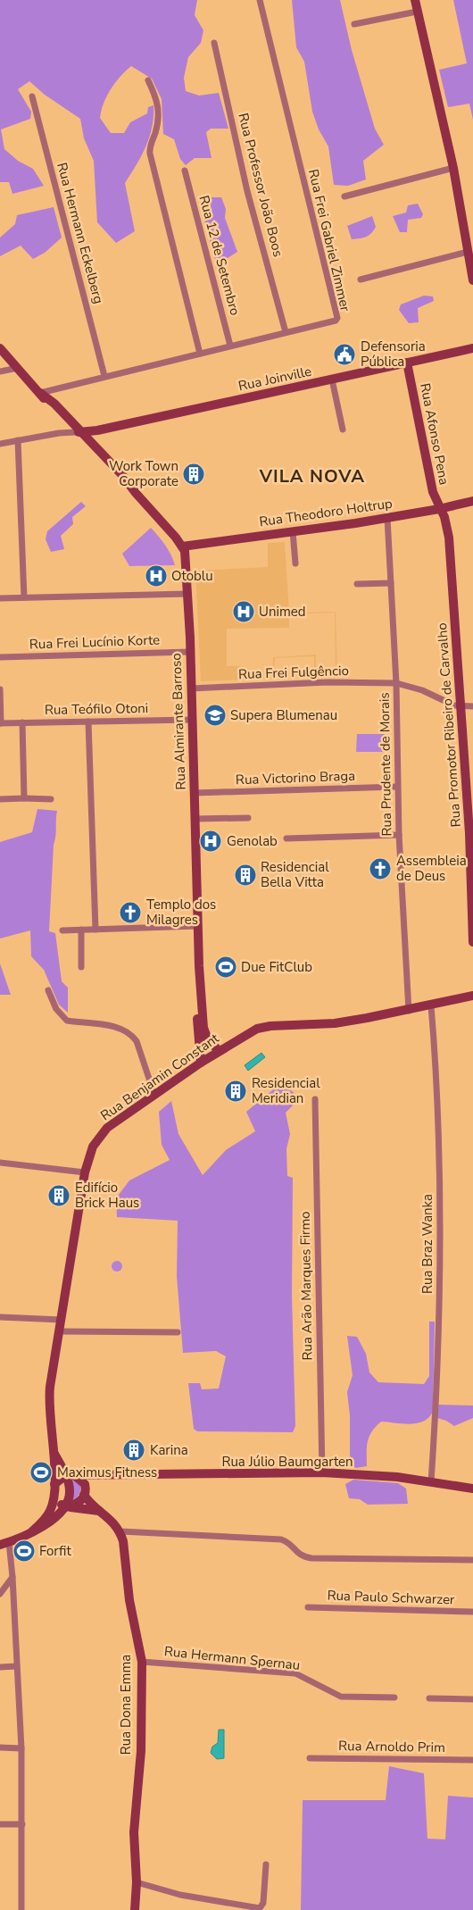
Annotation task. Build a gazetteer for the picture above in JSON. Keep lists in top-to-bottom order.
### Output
{
  "streets": {
    "main road": [
      "Rua Joinville",
      "Rua Afonso Pena",
      "Rua Theodoro Holtrup",
      "Rua Almirante Barroso",
      "Rua Promotor Ribeiro de Carvalho",
      "Rua Benjamin Constant",
      "Rua Júlio Baumgarten",
      "Rua Dona Emma"
    ],
    "street": [
      "Rua Professor João Boos",
      "Rua Hermann Eckelberg",
      "Rua Frei Gabriel Zimmer",
      "Rua 12 de Setembro",
      "Rua Frei Lucínio Korte",
      "Rua Frei Fulgêncio",
      "Rua Teófilo Otoni",
      "Rua Prudente de Morais",
      "Rua Victorino Braga",
      "Rua Braz Wanka",
      "Rua Arão Marques Firmo",
      "Rua Paulo Schwarzer",
      "Rua Hermann Spernau",
      "Rua Arnoldo Prim"
    ]
  },
  "crossings": [
    ["Rua Professor João Boos", "Rua Frei Gabriel Zimmer"],
    ["Rua Hermann Eckelberg", "Rua Frei Gabriel Zimmer"],
    ["Rua Frei Gabriel Zimmer", "Rua 12 de Setembro"],
    ["Rua Frei Gabriel Zimmer", "Rua Almirante Barroso"],
    ["Rua Joinville", "Rua Afonso Pena"],
    ["Rua Joinville", "Rua Almirante Barroso"],
    ["Rua Afonso Pena", "Rua Theodoro Holtrup"],
    ["Rua Afonso Pena", "Rua Promotor Ribeiro de Carvalho"],
    ["Rua Theodoro Holtrup", "Rua Almirante Barroso"],
    ["Rua Theodoro Holtrup", "Rua Promotor Ribeiro de Carvalho"],
    ["Rua Theodoro Holtrup", "Rua Prudente de Morais"],
    ["Rua Frei Lucínio Korte", "Rua Almirante Barroso"],
    ["Rua Frei Fulgêncio", "Rua Almirante Barroso"],
    ["Rua Frei Fulgêncio", "Rua Promotor Ribeiro de Carvalho"],
    ["Rua Frei Fulgêncio", "Rua Prudente de Morais"],
    ["Rua Teófilo Otoni", "Rua Almirante Barroso"],
    ["Rua Almirante Barroso", "Rua Victorino Braga"],
    ["Rua Almirante Barroso", "Rua Benjamin Constant"],
    ["Rua Prudente de Morais", "Rua Victorino Braga"],
    ["Rua Prudente de Morais", "Rua Benjamin Constant"],
    ["Rua Benjamin Constant", "Rua Braz Wanka"],
    ["Rua Benjamin Constant", "Rua Júlio Baumgarten"],
    ["Rua Braz Wanka", "Rua Júlio Baumgarten"],
    ["Rua Arão Marques Firmo", "Rua Júlio Baumgarten"],
    ["Rua Hermann Spernau", "Rua Dona Emma"]
  ],
  "districts": ["VILA NOVA"],
  "places": {
    "public building": ["Defensoria Pública"],
    "building": [
      "Work Town Corporate",
      "Residencial Bella Vitta",
      "Residencial Meridian",
      "Edifício Brick Haus",
      "Karina"
    ],
    "hospital": ["Otoblu", "Unimed", "Genolab"],
    "school or university": ["Supera Blumenau"],
    "church": ["Assembleia de Deus", "Templo dos Milagres"],
    "sports": ["Due FitClub", "Maximus Fitness", "Forfit"]
  }
}
